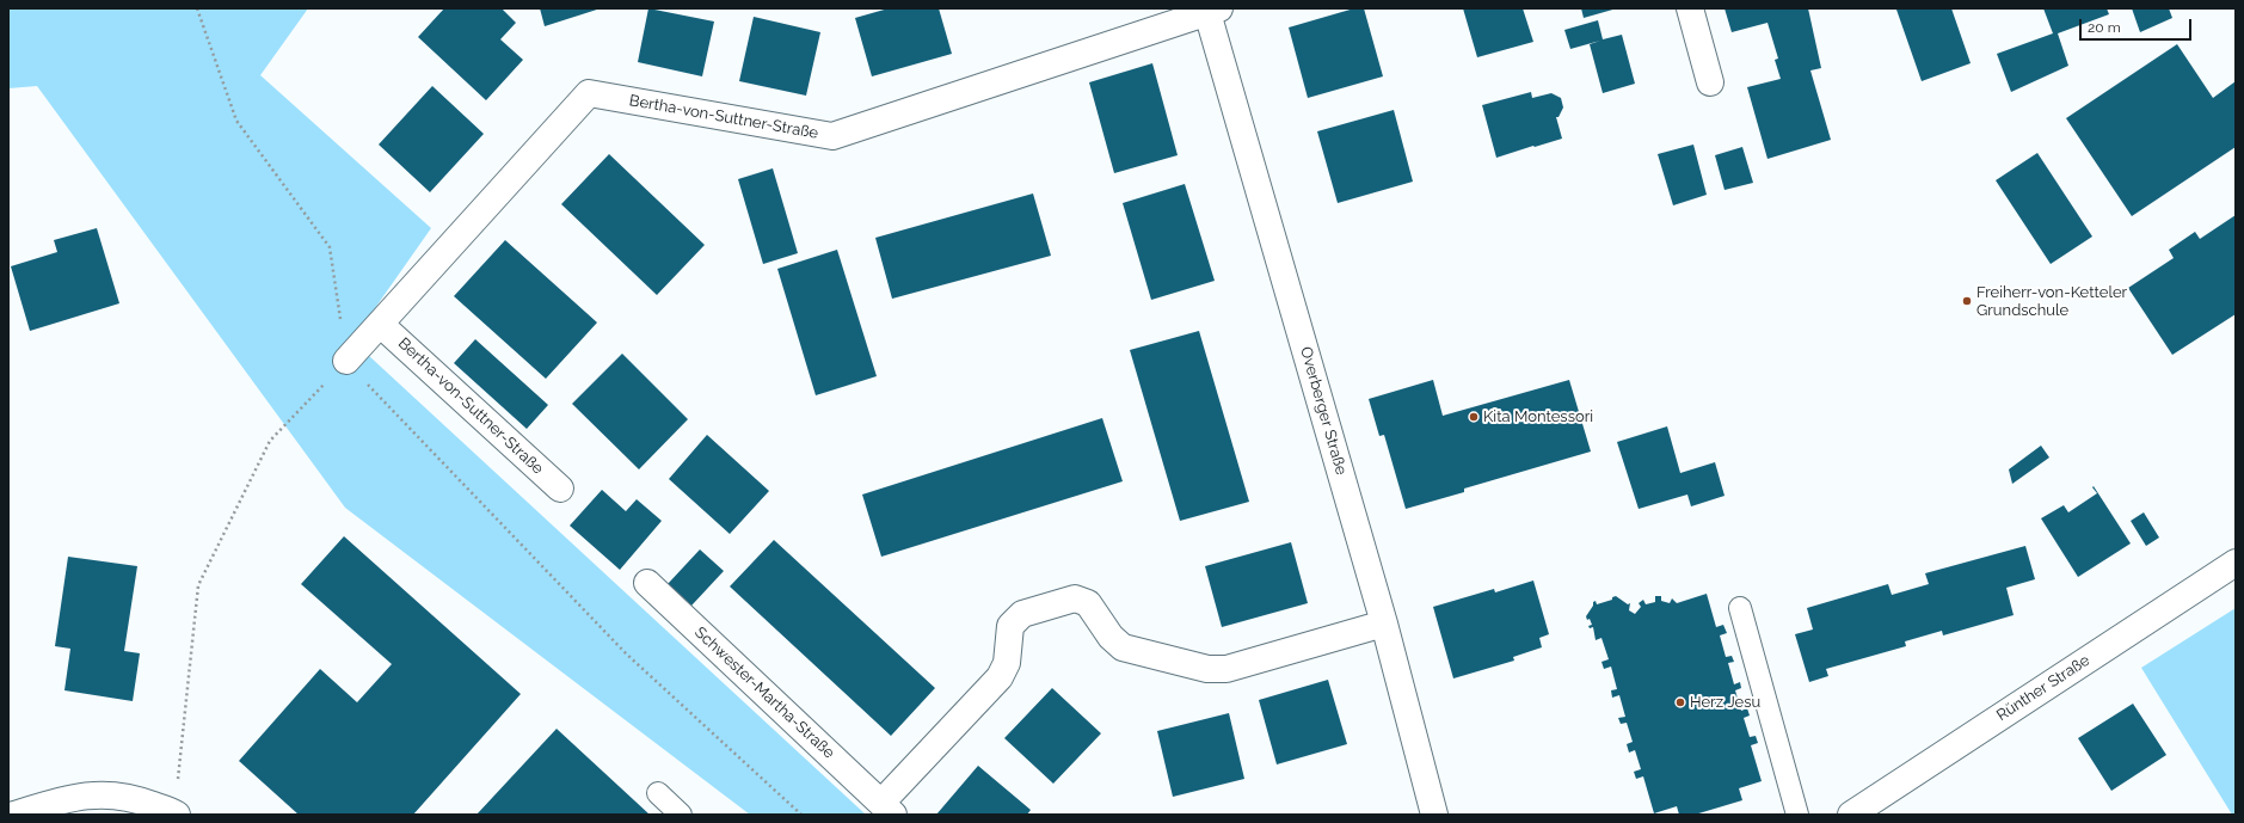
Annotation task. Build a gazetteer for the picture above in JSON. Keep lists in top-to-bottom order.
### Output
{
  "streets": {
    "street": [
      "Bertha-von-Suttner-Straße",
      "Overberger Straße",
      "Rünther Straße",
      "Schwester-Martha-Straße"
    ]
  },
  "crossings": [
    ["Bertha-von-Suttner-Straße", "Overberger Straße"],
    ["Overberger Straße", "Schwester-Martha-Straße"]
  ],
  "places": ["Freiherr-von-Ketteler Grundschule", "Kita Montessori", "Herz Jesu"],
  "scale_bar": "20 m"
}
